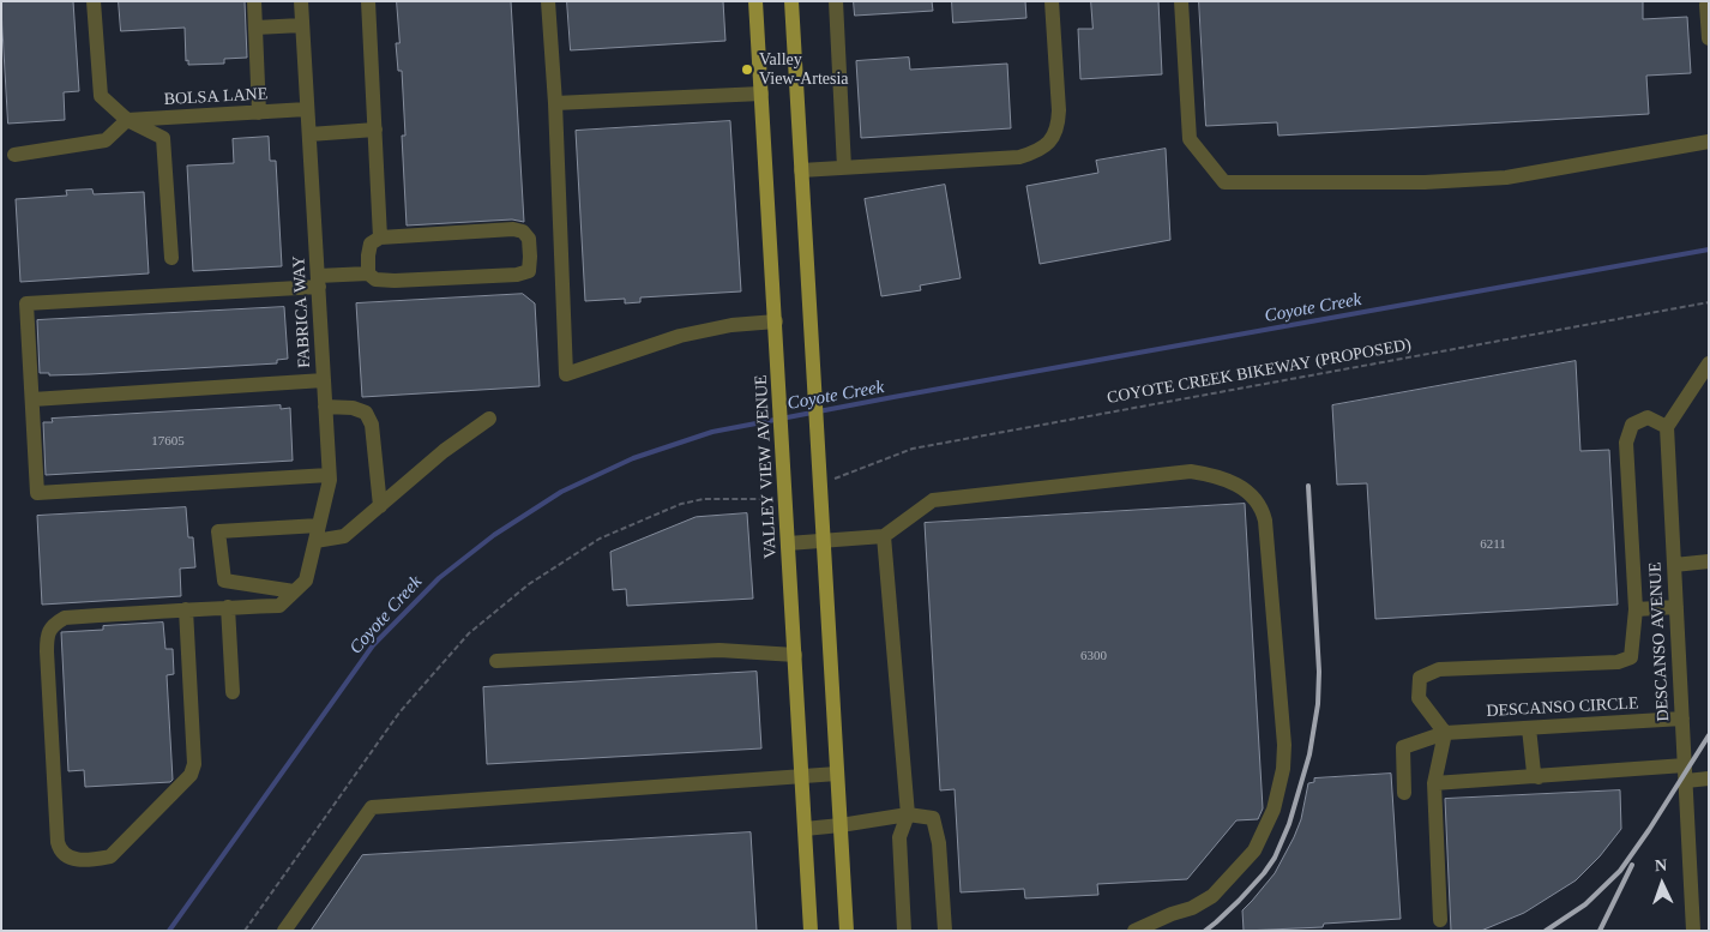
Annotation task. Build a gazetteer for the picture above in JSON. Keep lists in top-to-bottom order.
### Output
{
  "streets": {
    "main road": ["VALLEY VIEW AVENUE"],
    "street": [
      "BOLSA LANE",
      "FABRICA WAY",
      "DESCANSO AVENUE",
      "DESCANSO CIRCLE"
    ],
    "path": ["COYOTE CREEK BIKEWAY (PROPOSED)"]
  },
  "crossings": [
    ["BOLSA LANE", "FABRICA WAY"],
    ["DESCANSO AVENUE", "DESCANSO CIRCLE"]
  ],
  "water": ["Coyote Creek"],
  "places": ["Valley View-Artesia"],
  "house_numbers": ["17605", "6211", "6300"],
  "north": "top"
}
